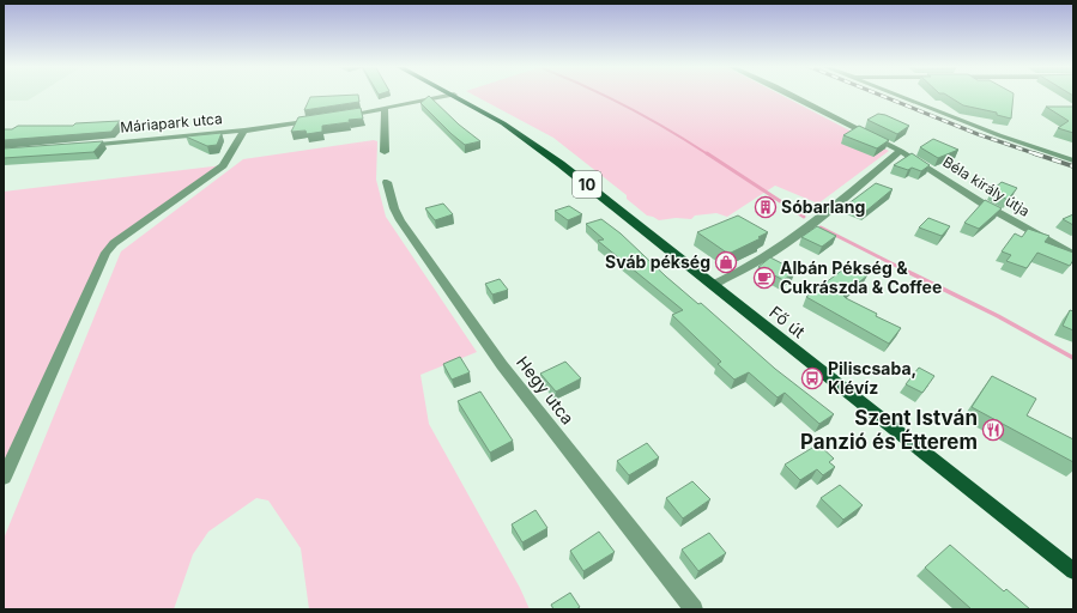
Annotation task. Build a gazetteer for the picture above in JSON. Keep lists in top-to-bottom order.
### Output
{
  "streets": {
    "main road": ["10", "Fő út"],
    "street": ["Máriapark utca", "Béla király útja", "Hegy utca"]
  },
  "places": {
    "building": ["Sóbarlang"],
    "shop": ["Sváb pékség"],
    "cafe": ["Albán Pékség & Cukrászda & Coffee"],
    "bus stop": ["Piliscsaba, Klévíz"],
    "restaurant": ["Szent István Panzió és Étterem"]
  }
}
